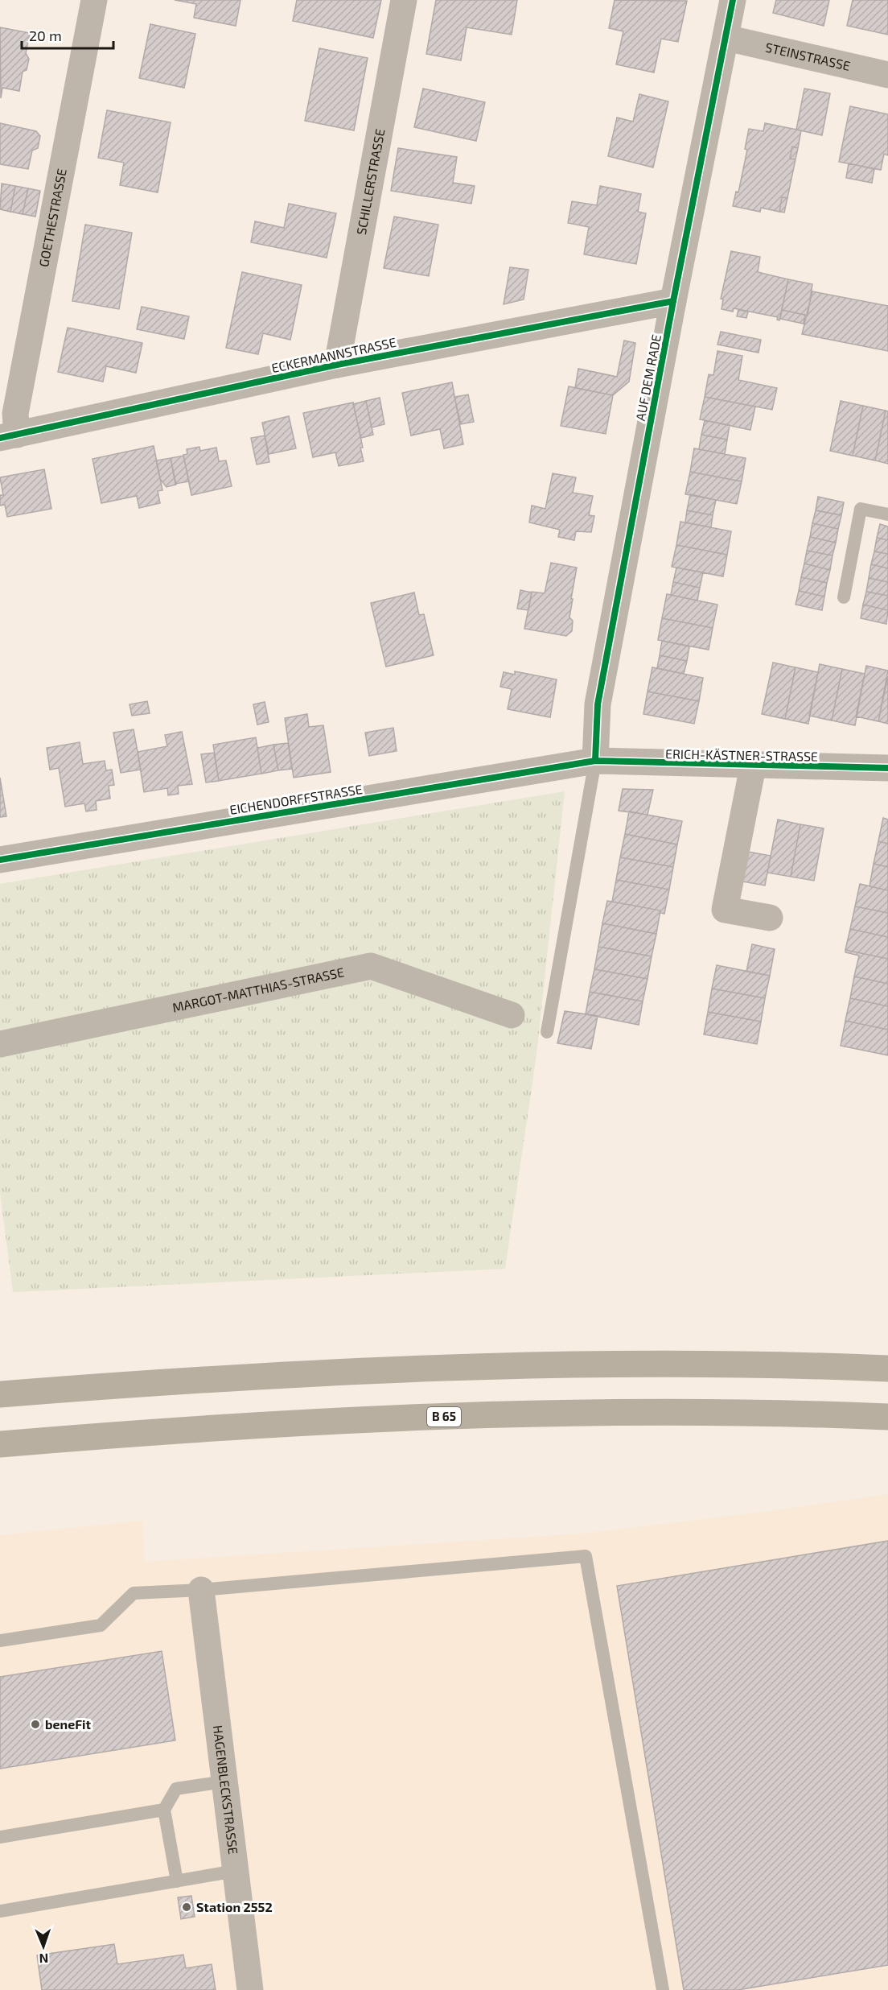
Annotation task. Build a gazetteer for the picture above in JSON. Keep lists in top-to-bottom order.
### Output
{
  "streets": {
    "highway": ["B 65"],
    "street": [
      "STEINSTRASSE",
      "SCHILLERSTRASSE",
      "GOETHESTRASSE",
      "ECKERMANNSTRASSE",
      "AUF DEM RADE",
      "ERICH-KÄSTNER-STRASSE",
      "EICHENDORFFSTRASSE",
      "MARGOT-MATTHIAS-STRASSE",
      "HAGENBLECKSTRASSE"
    ]
  },
  "crossings": [
    ["STEINSTRASSE", "AUF DEM RADE"],
    ["SCHILLERSTRASSE", "ECKERMANNSTRASSE"],
    ["GOETHESTRASSE", "ECKERMANNSTRASSE"],
    ["ECKERMANNSTRASSE", "AUF DEM RADE"],
    ["AUF DEM RADE", "ERICH-KÄSTNER-STRASSE"],
    ["AUF DEM RADE", "EICHENDORFFSTRASSE"],
    ["ERICH-KÄSTNER-STRASSE", "EICHENDORFFSTRASSE"]
  ],
  "places": ["beneFit", "Station 2552"],
  "scale_bar": "20 m",
  "north": "bottom"
}
